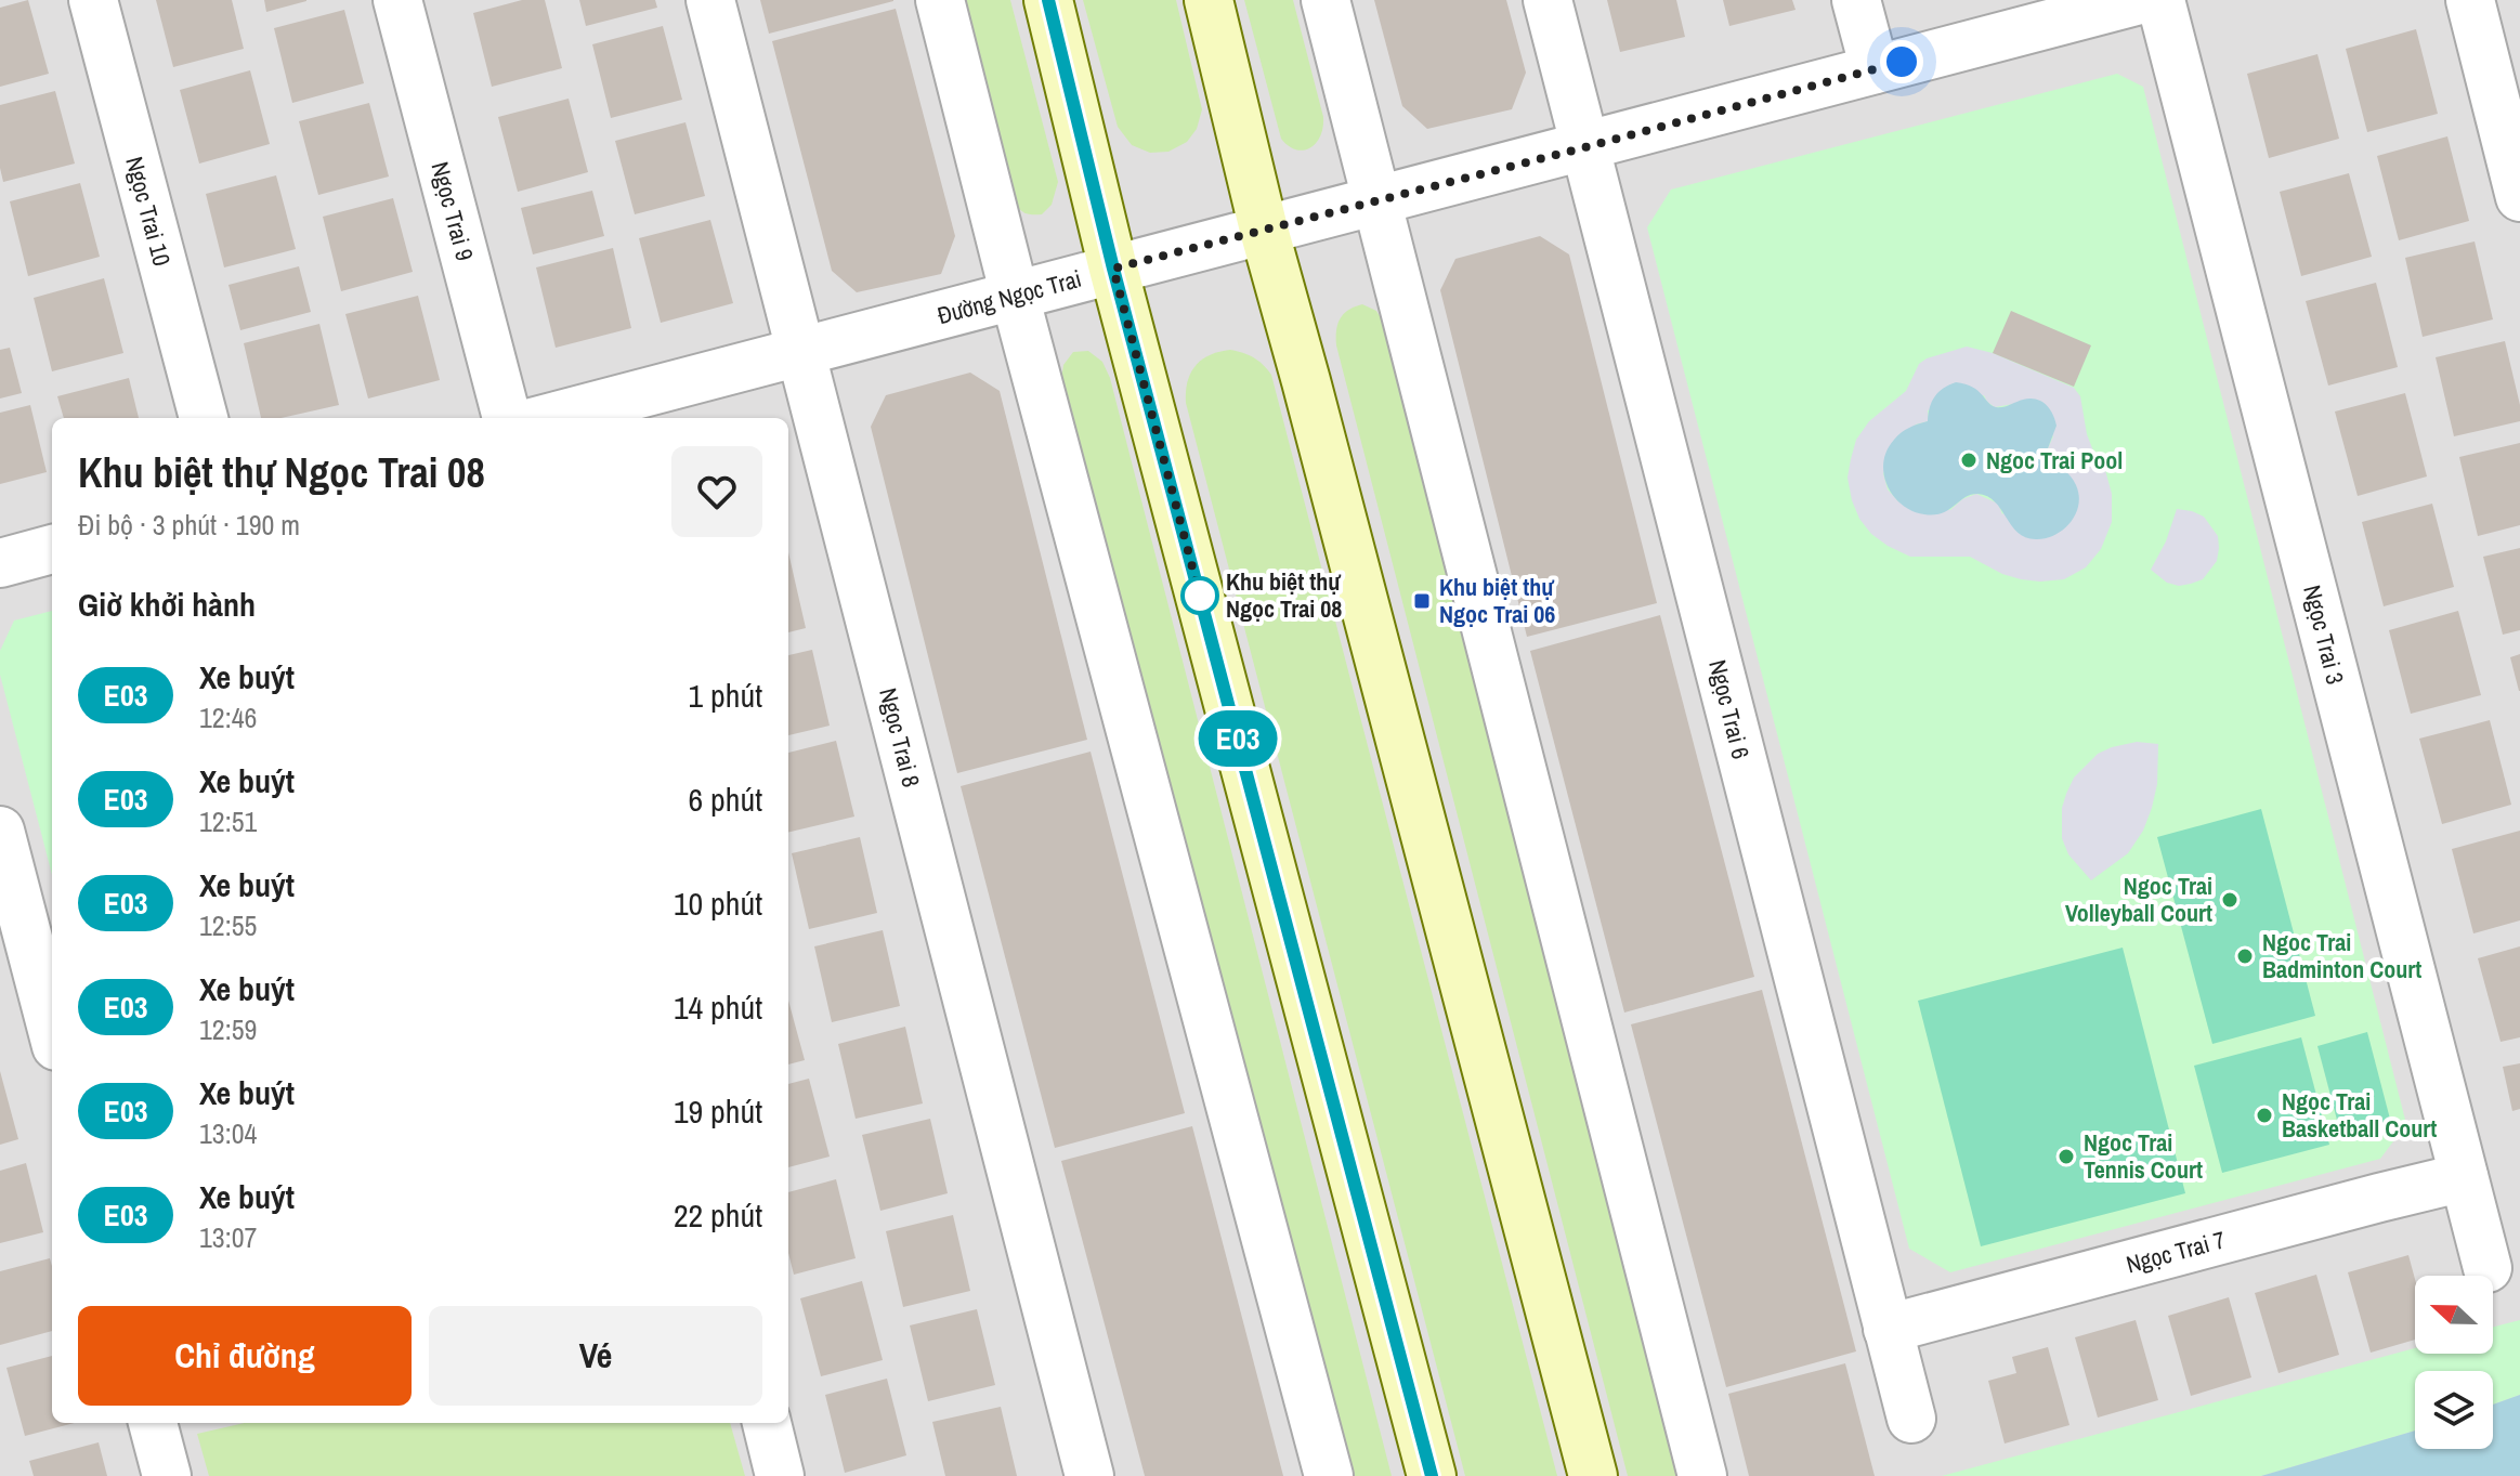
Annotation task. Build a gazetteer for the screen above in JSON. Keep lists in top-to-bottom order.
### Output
{
  "streets": {
    "street": [
      "Ngọc Trai 10",
      "Ngọc Trai 9",
      "Đường Ngọc Trai",
      "Ngọc Trai 3",
      "Ngọc Trai 6",
      "Ngọc Trai 8",
      "Ngọc Trai 7"
    ]
  },
  "crossings": [
    ["Đường Ngọc Trai", "Ngọc Trai 6"],
    ["Đường Ngọc Trai", "Ngọc Trai 8"],
    ["Ngọc Trai 3", "Ngọc Trai 7"],
    ["Ngọc Trai 6", "Ngọc Trai 7"]
  ],
  "places": {
    "other": [
      "Ngoc Trai Pool",
      "Khu biệt thự Ngọc Trai 08",
      "Ngoc Trai Volleyball Court",
      "Ngoc Trai Badminton Court",
      "Ngọc Trai Basketball Court",
      "Ngoc Trai Tennis Court"
    ],
    "transit": ["Khu biệt thự Ngọc Trai 06"]
  },
  "lines": ["bus line E03"],
  "north": "left",
  "page": {
    "on_map": "E03",
    "heading": [
      ["Khu biệt thự Ngọc Trai 08", "Đi bộ · 3 phút · 190 m"],
      "Giờ khởi hành"
    ],
    "list": [
      {
        "mark": "E03",
        "name": "Xe buýt",
        "note": "12:46",
        "value": "1 phút"
      },
      {
        "mark": "E03",
        "name": "Xe buýt",
        "note": "12:51",
        "value": "6 phút"
      },
      {
        "mark": "E03",
        "name": "Xe buýt",
        "note": "12:55",
        "value": "10 phút"
      },
      {
        "mark": "E03",
        "name": "Xe buýt",
        "note": "12:59",
        "value": "14 phút"
      },
      {
        "mark": "E03",
        "name": "Xe buýt",
        "note": "13:04",
        "value": "19 phút"
      },
      {
        "mark": "E03",
        "name": "Xe buýt",
        "note": "13:07",
        "value": "22 phút"
      }
    ],
    "buttons": ["Chỉ đường", "Vé"]
  }
}
